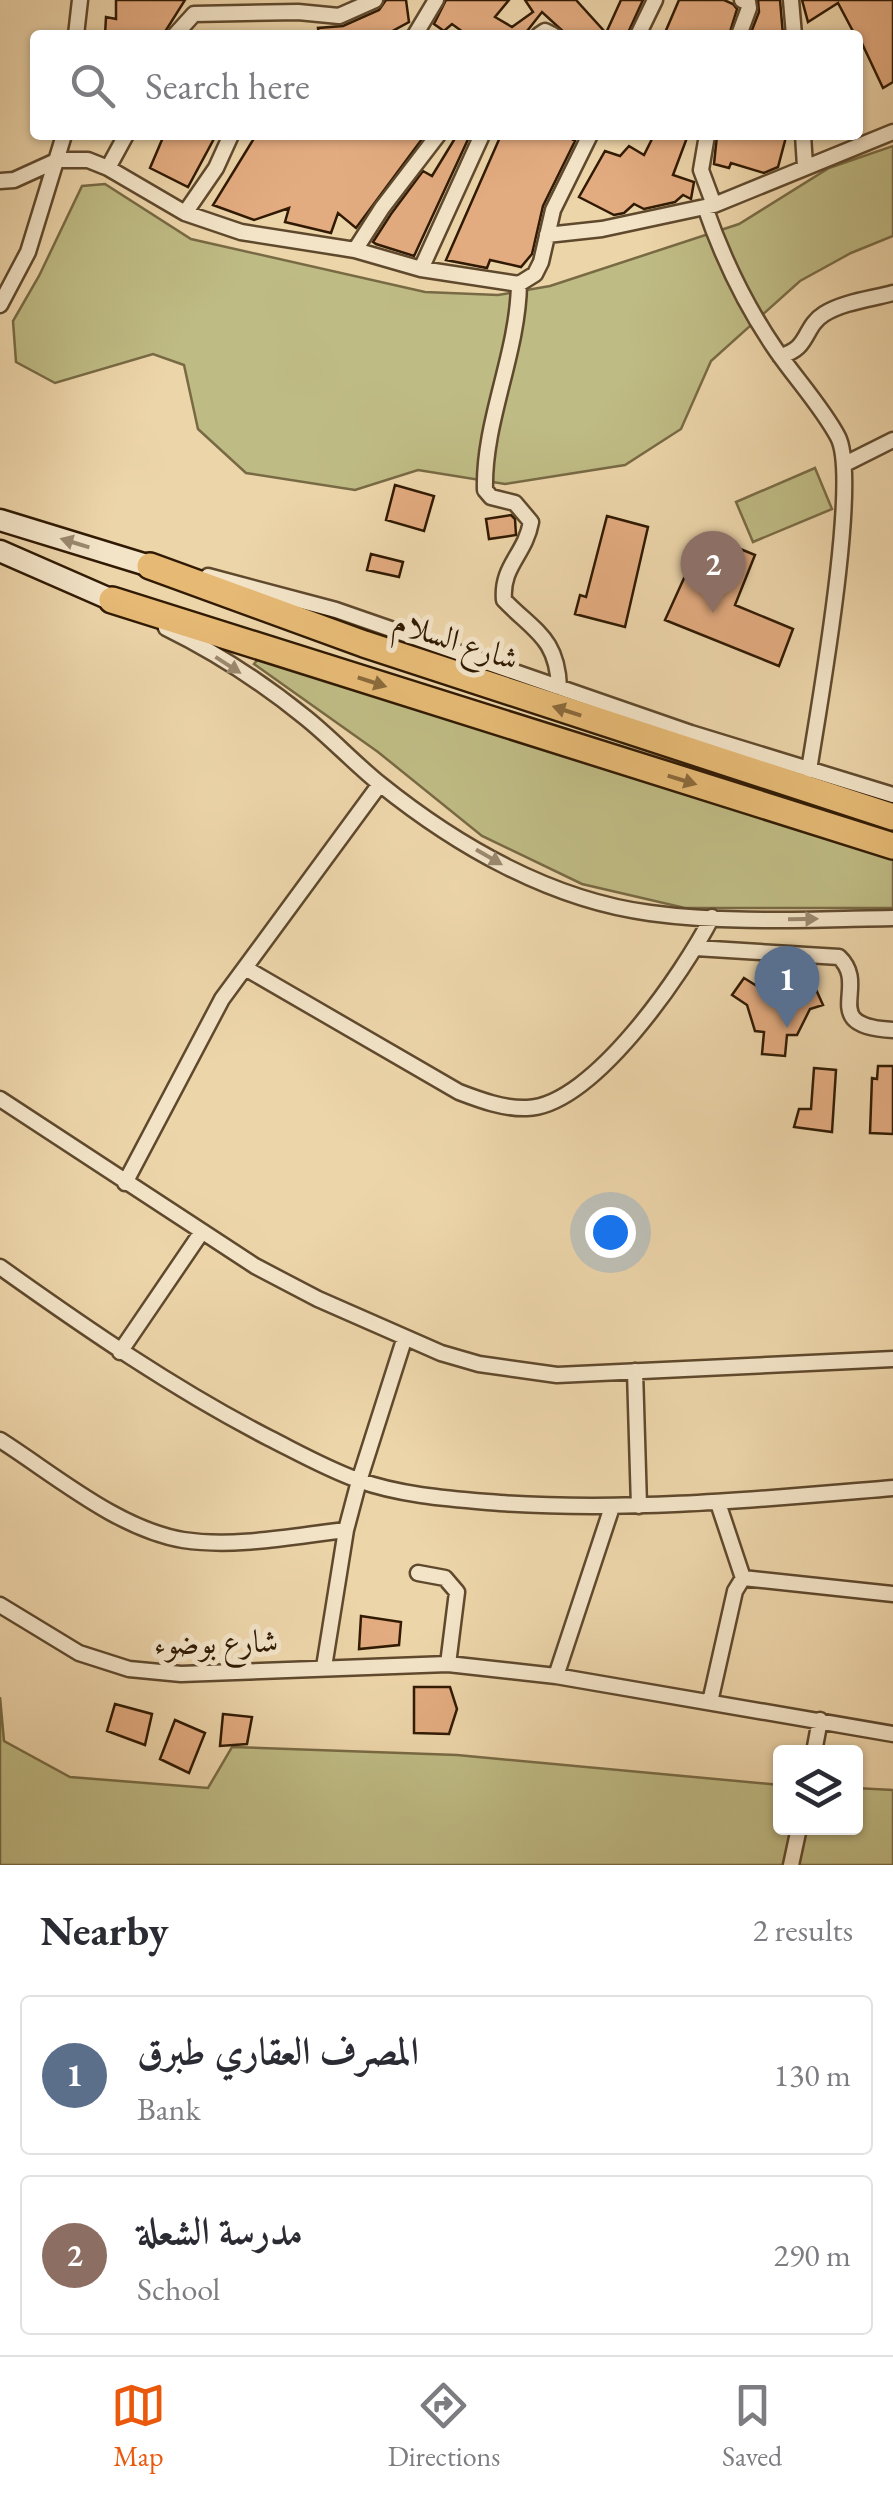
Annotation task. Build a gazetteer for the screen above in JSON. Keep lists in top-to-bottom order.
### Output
{
  "streets": {
    "highway": ["شارع السلام"],
    "street": ["شارع بوضوء"]
  },
  "page": {
    "search": "Search here",
    "pins": ["2", "1"],
    "heading": ["Nearby", "2 results"],
    "list": [
      {
        "mark": "1",
        "name": "المصرف العقاري طبرق",
        "note": "Bank",
        "value": "130 m"
      },
      {
        "mark": "2",
        "name": "مدرسة الشعلة",
        "note": "School",
        "value": "290 m"
      }
    ],
    "nav": ["Map", "Directions", "Saved"]
  }
}
